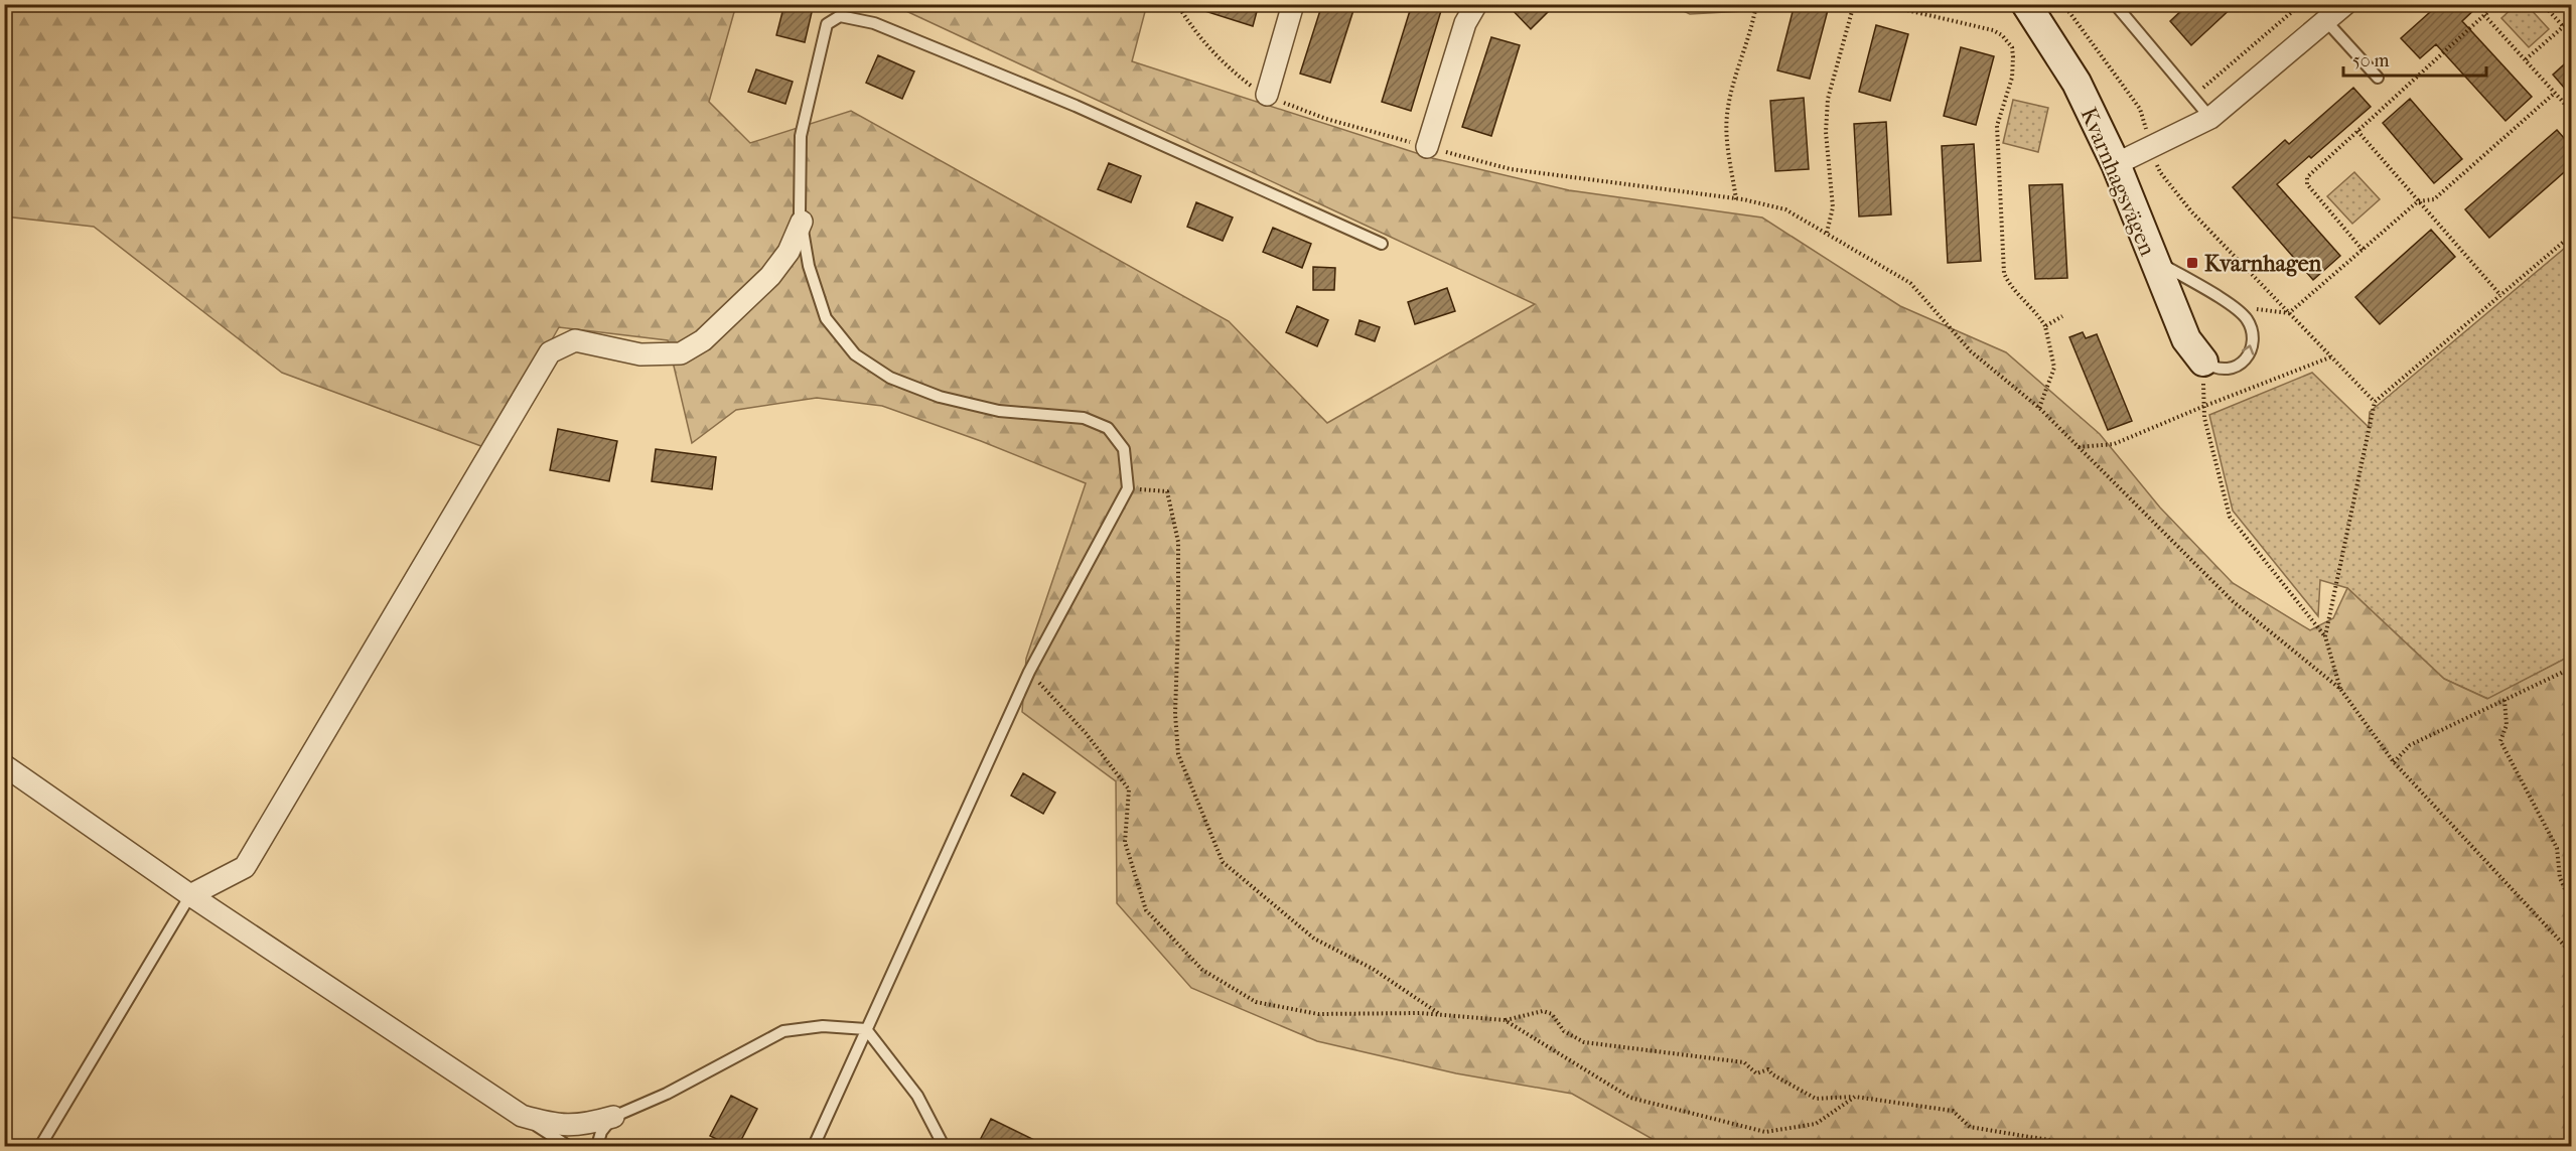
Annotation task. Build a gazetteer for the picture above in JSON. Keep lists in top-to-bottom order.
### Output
{
  "streets": {
    "street": ["Kvarnhagsvägen"]
  },
  "places": {
    "transit": ["Kvarnhagen"]
  },
  "scale_bar": "50 m"
}
